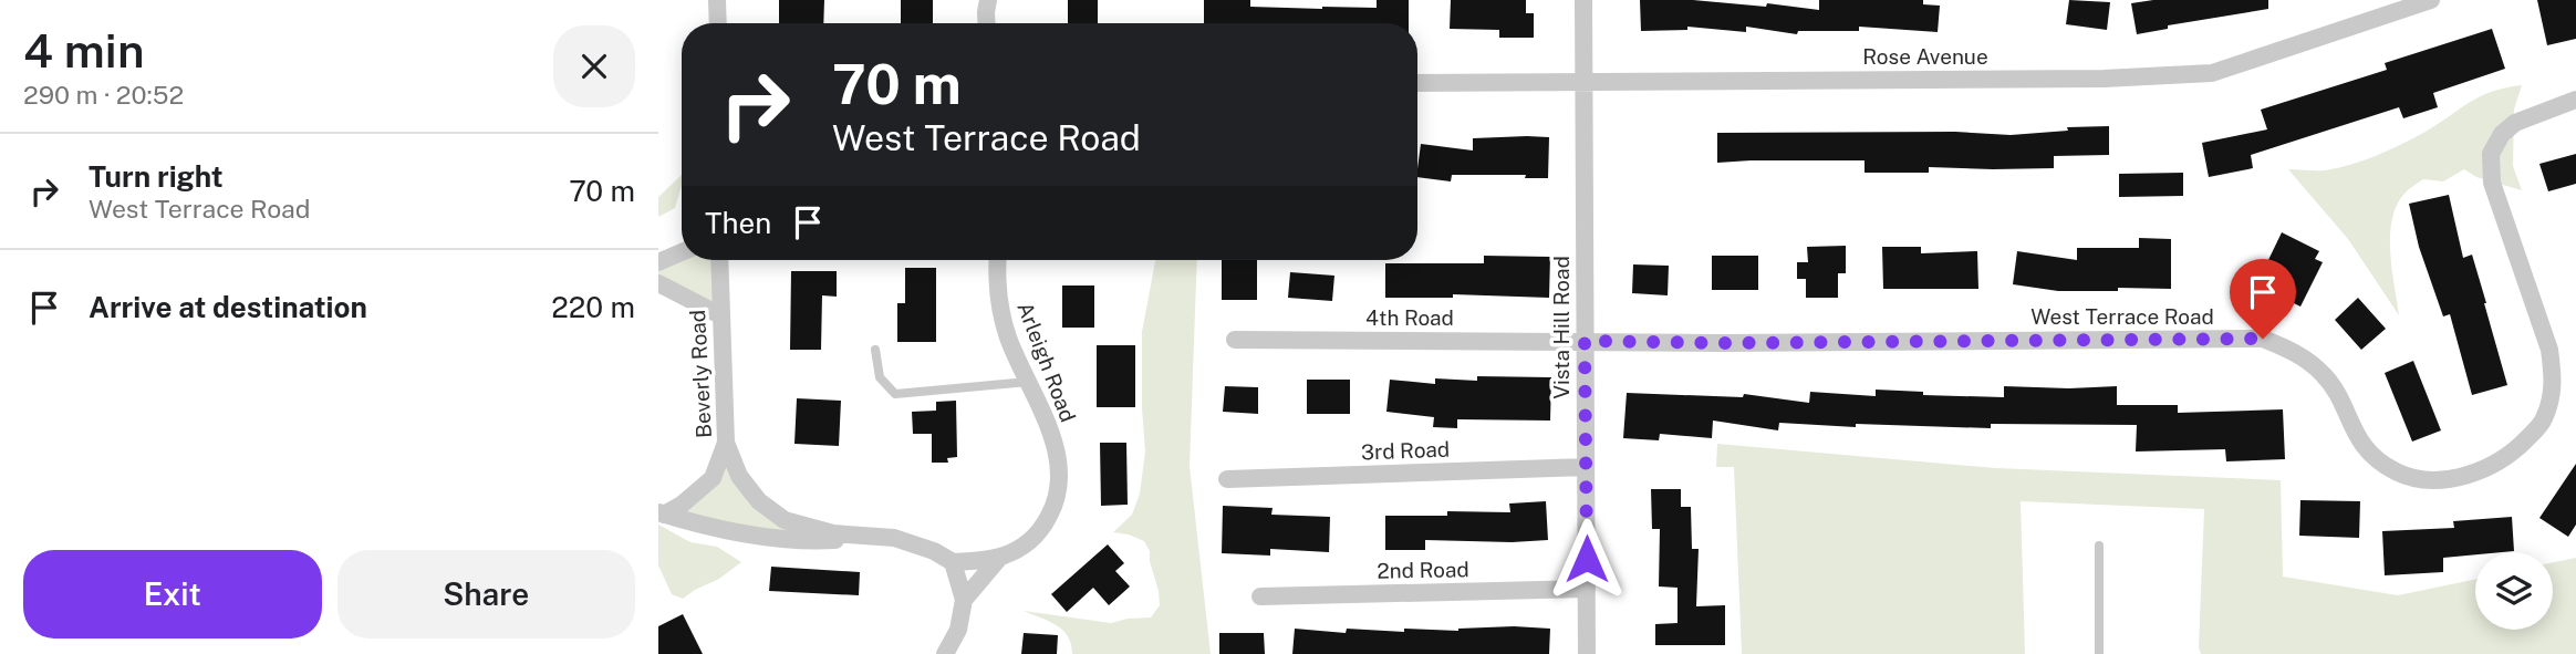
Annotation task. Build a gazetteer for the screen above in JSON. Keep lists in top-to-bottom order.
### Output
{
  "streets": {
    "street": [
      "Rose Avenue",
      "West Terrace Road",
      "4th Road",
      "Vista Hill Road",
      "Arleigh Road",
      "Beverly Road",
      "3rd Road",
      "2nd Road"
    ]
  },
  "crossings": [
    ["Rose Avenue", "Vista Hill Road"],
    ["West Terrace Road", "4th Road"],
    ["West Terrace Road", "Vista Hill Road"],
    ["4th Road", "Vista Hill Road"],
    ["Vista Hill Road", "3rd Road"],
    ["Vista Hill Road", "2nd Road"]
  ],
  "page": {
    "heading": ["4 min", "290 m · 20:52"],
    "turn": ["70 m", "West Terrace Road"],
    "list": [
      {
        "name": "Turn right",
        "note": "West Terrace Road",
        "value": "70 m"
      },
      {
        "name": "Arrive at destination",
        "value": "220 m"
      }
    ],
    "then": "Then",
    "buttons": ["Exit", "Share"]
  }
}
